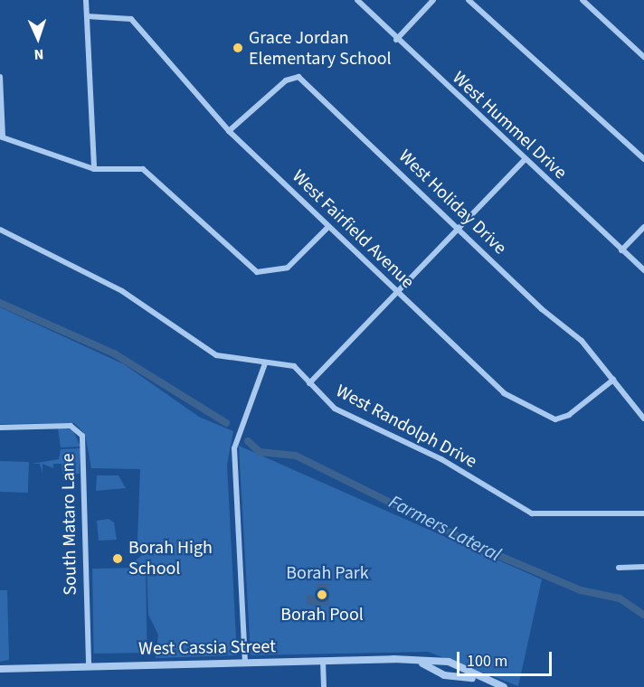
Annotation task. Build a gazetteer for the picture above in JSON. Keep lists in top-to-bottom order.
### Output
{
  "streets": {
    "street": [
      "West Hummel Drive",
      "West Holiday Drive",
      "West Fairfield Avenue",
      "West Randolph Drive",
      "South Mataro Lane",
      "West Cassia Street"
    ]
  },
  "crossings": [
    ["West Holiday Drive", "West Fairfield Avenue"],
    ["South Mataro Lane", "West Cassia Street"]
  ],
  "water": ["Farmers Lateral"],
  "parks": ["Borah Park"],
  "places": ["Grace Jordan Elementary School", "Borah High School", "Borah Pool"],
  "scale_bar": "100 m",
  "north": "bottom"
}
